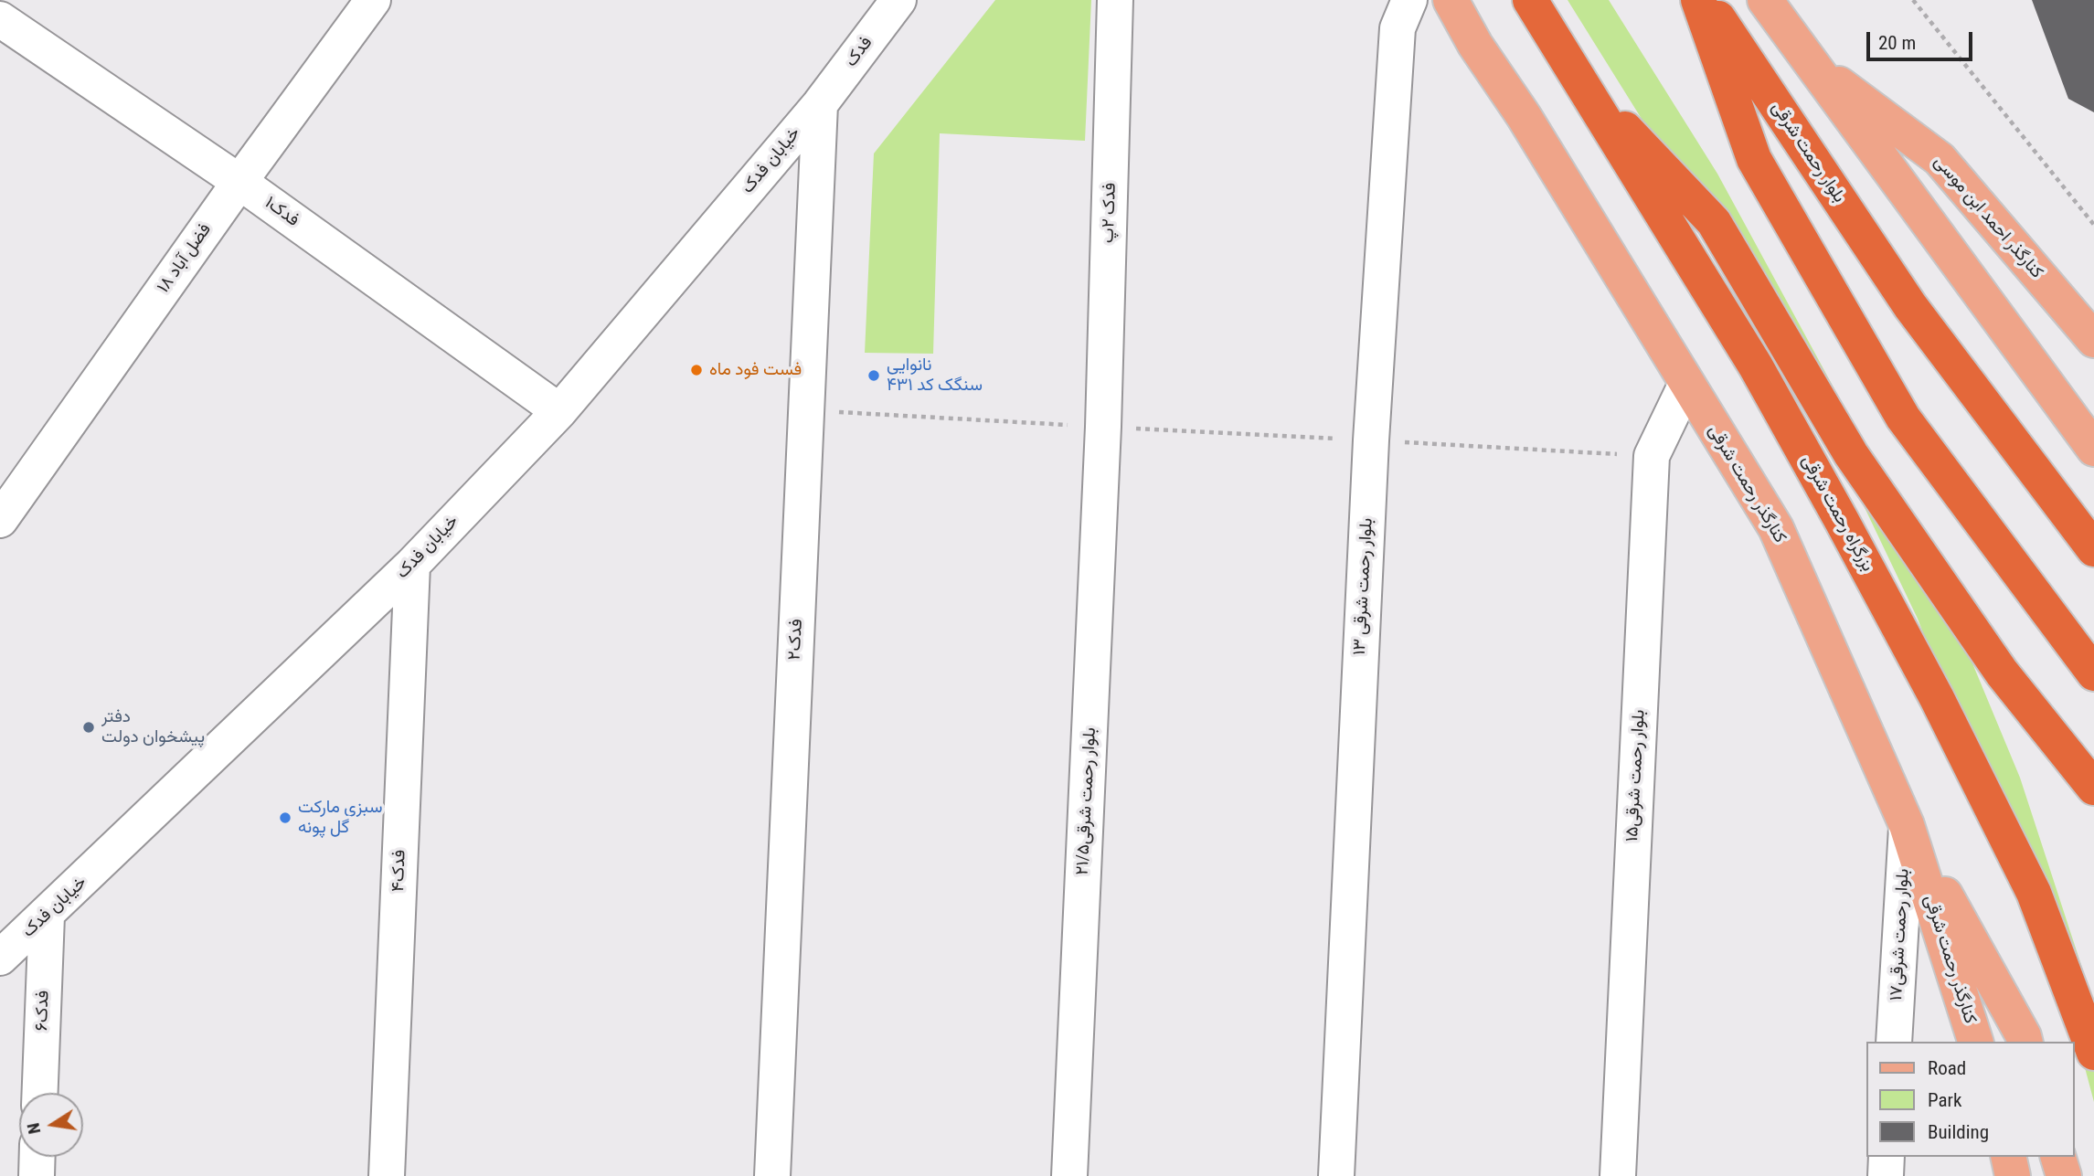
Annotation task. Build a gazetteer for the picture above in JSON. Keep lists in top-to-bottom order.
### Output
{
  "streets": {
    "highway": ["بلوار رحمت شرقی", "بزرگراه رحمت شرقی"],
    "main road": ["کنارگذر احمد ابن موسی", "کنارگذر رحمت شرقی"],
    "street": [
      "فدک",
      "خیابان فدک",
      "فدک۱",
      "فدک ۲پ",
      "فضل آباد ۱۸",
      "بلوار رحمت شرقی ۱۳",
      "فدک۲",
      "بلوار رحمت شرقی۱۵",
      "بلوار رحمت شرقی۲۱/۵",
      "فدک۴",
      "بلوار رحمت شرقی۱۷",
      "فدک۶"
    ]
  },
  "crossings": [
    ["فدک", "خیابان فدک"],
    ["فدک", "فدک۲"],
    ["خیابان فدک", "فدک۱"],
    ["خیابان فدک", "فدک۲"],
    ["خیابان فدک", "فدک۴"],
    ["خیابان فدک", "فدک۶"],
    ["فدک۱", "فضل آباد ۱۸"],
    ["فدک ۲پ", "بلوار رحمت شرقی۲۱/۵"],
    ["کنارگذر رحمت شرقی", "بلوار رحمت شرقی۱۵"],
    ["کنارگذر رحمت شرقی", "بلوار رحمت شرقی۱۷"]
  ],
  "places": [
    "فست فود ماه",
    "نانوایی سنگک کد ۴۳۱",
    "دفتر پیشخوان دولت",
    "سبزی مارکت گل پونه"
  ],
  "legend": ["Road", "Park", "Building"],
  "scale_bar": "20 m",
  "north": "left"
}
